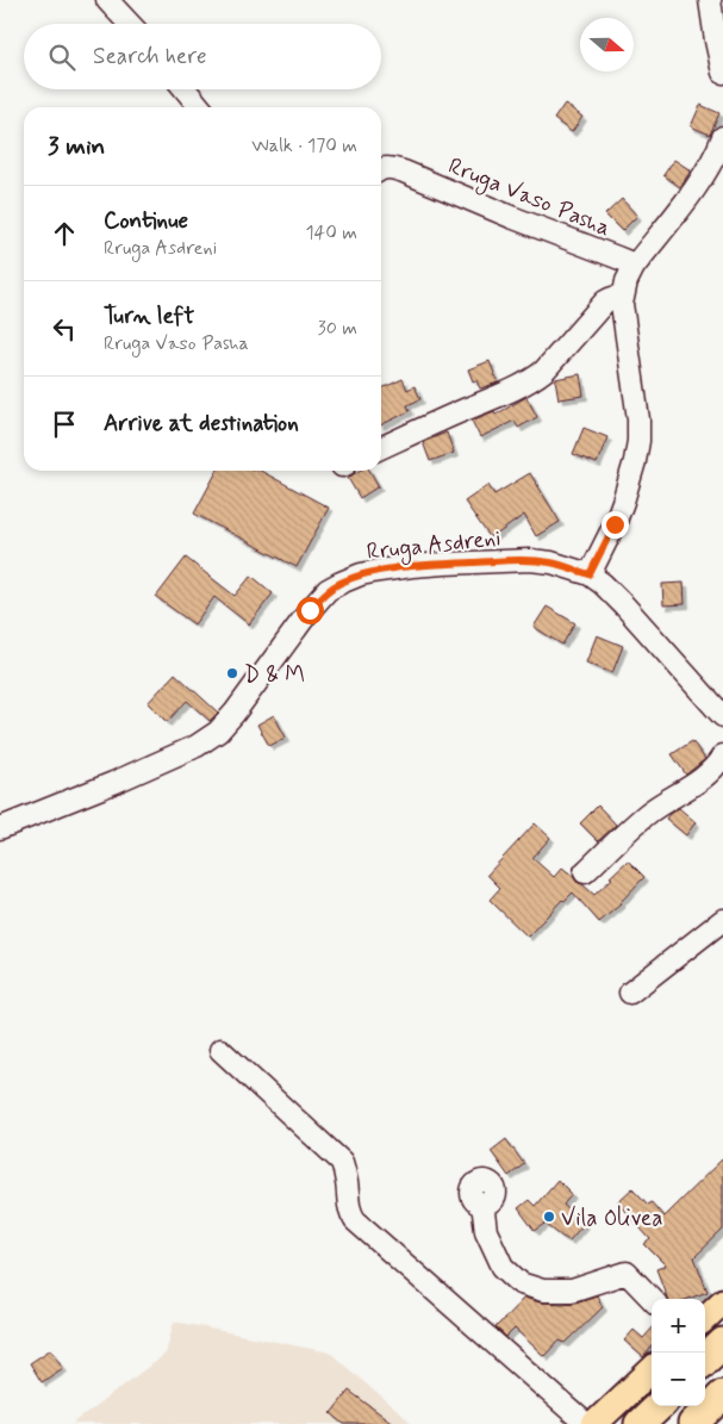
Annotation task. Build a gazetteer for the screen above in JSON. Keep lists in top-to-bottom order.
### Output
{
  "streets": {
    "street": ["Rruga Vaso Pasha", "Rruga Asdreni"]
  },
  "places": ["D & M", "Vila Olivea"],
  "north": "right",
  "page": {
    "search": "Search here",
    "heading": ["3 min", "Walk · 170 m"],
    "list": [
      ["Continue", "Rruga Asdreni", "140 m"],
      ["Turn left", "Rruga Vaso Pasha", "30 m"],
      "Arrive at destination"
    ],
    "map_buttons": ["+", "−"]
  }
}
